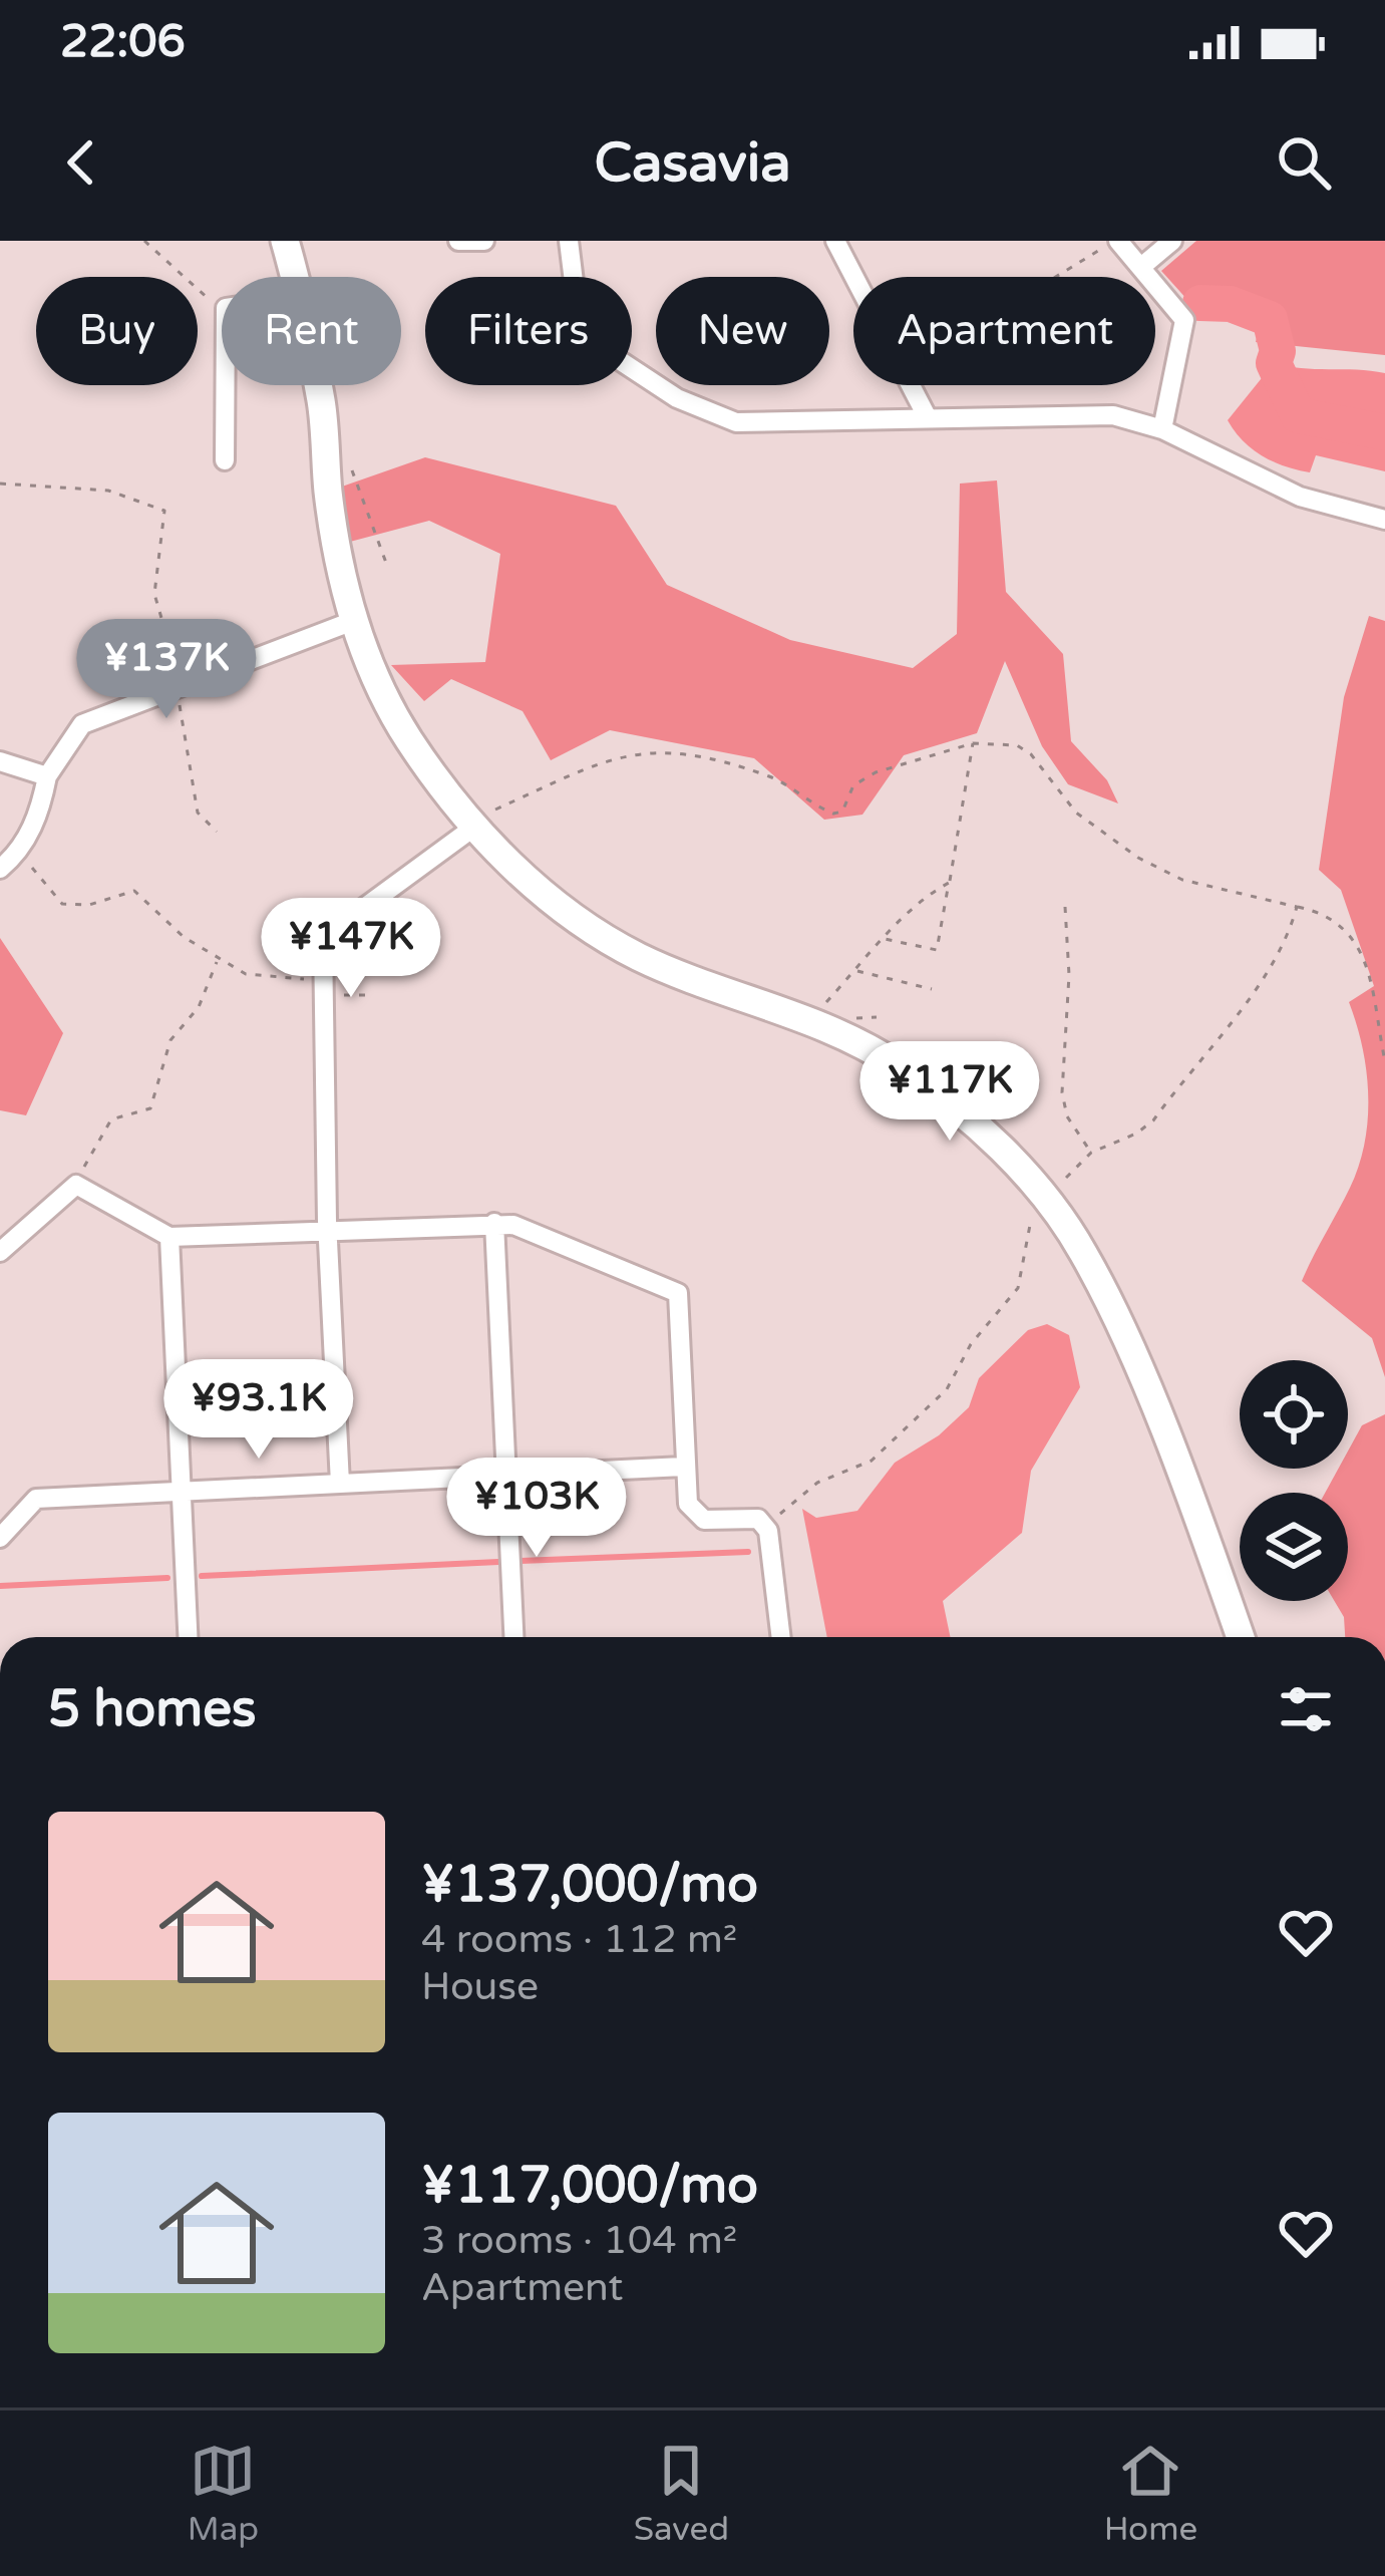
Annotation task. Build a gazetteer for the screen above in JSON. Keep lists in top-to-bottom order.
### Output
{
  "page": {
    "status": "22:06",
    "header": "Casavia",
    "chip": [
      "Buy",
      "Rent",
      "Filters",
      "New",
      "Apartment"
    ],
    "price": [
      "¥137K",
      "¥147K",
      "¥117K",
      "¥93.1K",
      "¥103K"
    ],
    "heading": "5 homes",
    "list": [
      {
        "name": "¥137,000/mo",
        "note": "4 rooms · 112 m² · House"
      },
      {
        "name": "¥117,000/mo",
        "note": "3 rooms · 104 m² · Apartment"
      }
    ],
    "tabs": ["Map", "Saved", "Home"]
  }
}
